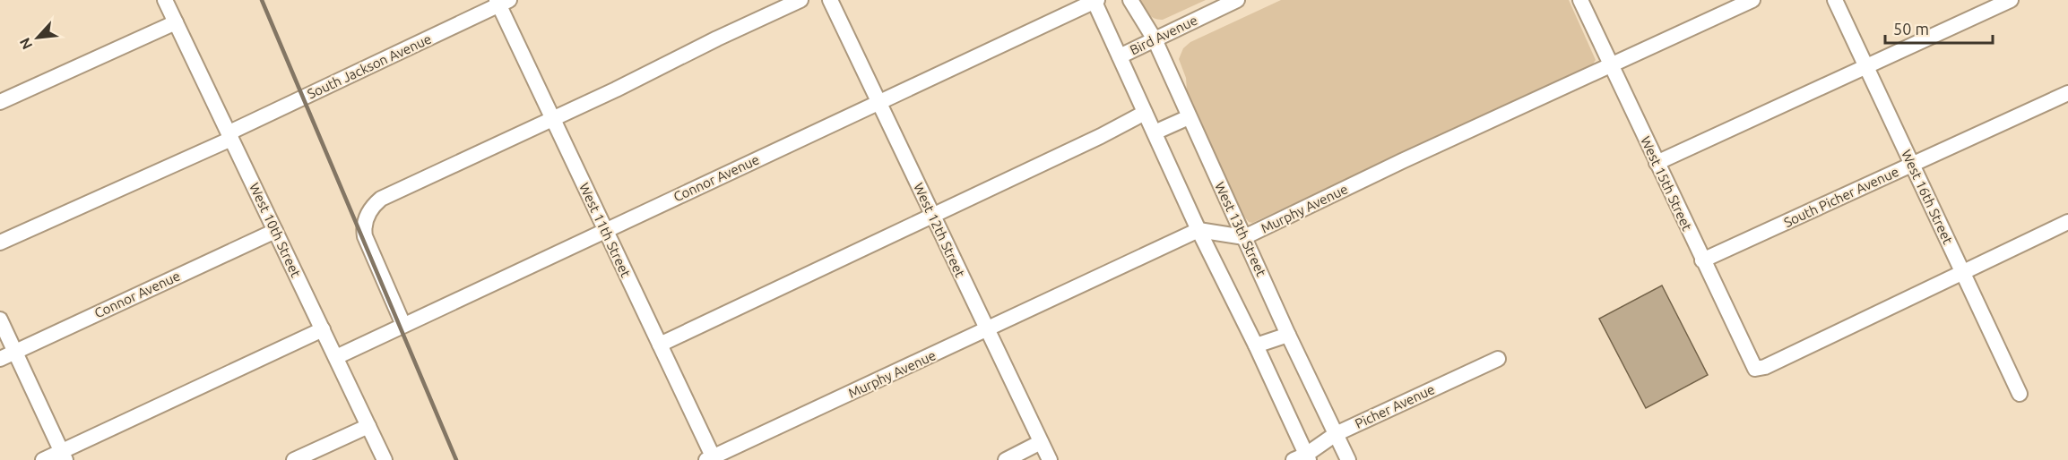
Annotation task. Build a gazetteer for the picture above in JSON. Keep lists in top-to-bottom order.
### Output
{
  "streets": {
    "street": [
      "Bird Avenue",
      "South Jackson Avenue",
      "Connor Avenue",
      "West 15th Street",
      "South Picher Avenue",
      "West 16th Street",
      "Murphy Avenue",
      "West 13th Street",
      "West 10th Street",
      "West 11th Street",
      "West 12th Street",
      "Picher Avenue"
    ]
  },
  "crossings": [
    ["Bird Avenue", "West 13th Street"],
    ["South Jackson Avenue", "West 10th Street"],
    ["South Jackson Avenue", "West 11th Street"],
    ["Connor Avenue", "West 10th Street"],
    ["Connor Avenue", "West 11th Street"],
    ["Connor Avenue", "West 12th Street"],
    ["West 15th Street", "South Picher Avenue"],
    ["West 15th Street", "West 16th Street"],
    ["West 15th Street", "Murphy Avenue"],
    ["South Picher Avenue", "West 16th Street"],
    ["Murphy Avenue", "West 13th Street"],
    ["Murphy Avenue", "West 11th Street"],
    ["Murphy Avenue", "West 12th Street"],
    ["West 13th Street", "Picher Avenue"]
  ],
  "scale_bar": "50 m",
  "north": "bottom left"
}
